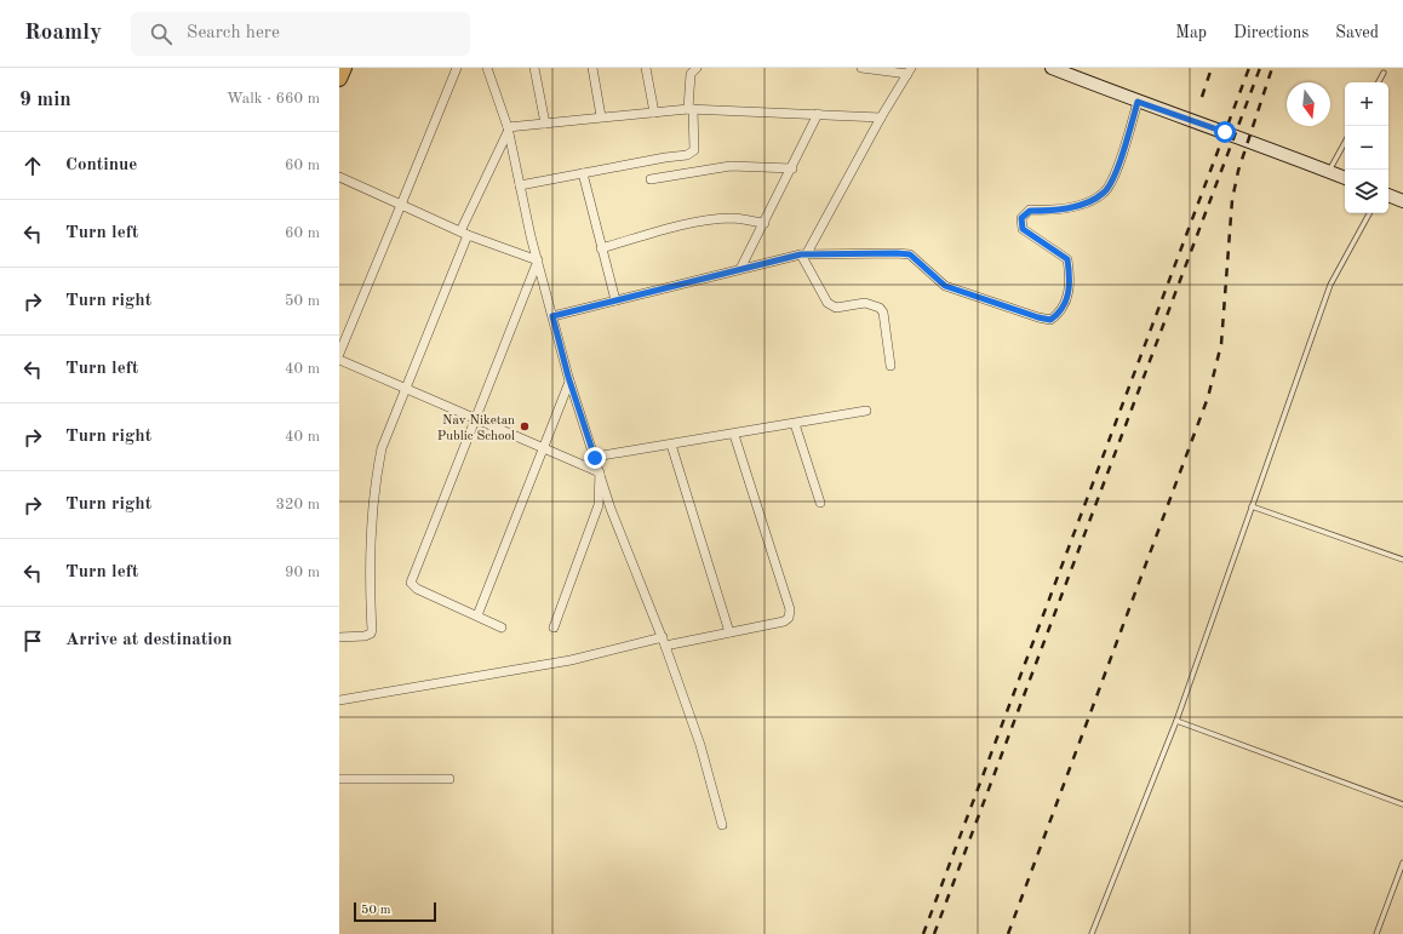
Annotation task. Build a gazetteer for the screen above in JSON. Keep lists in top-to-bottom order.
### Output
{
  "places": ["Nav Niketan Public School"],
  "scale_bar": "50 m",
  "north": "bottom",
  "page": {
    "header": "Roamly",
    "search": "Search here",
    "nav": ["Map", "Directions", "Saved"],
    "heading": ["9 min", "Walk · 660 m"],
    "map_buttons": ["+", "−"],
    "list": [
      ["Continue", "60 m"],
      ["Turn left", "60 m"],
      ["Turn right", "50 m"],
      ["Turn left", "40 m"],
      ["Turn right", "40 m"],
      ["Turn right", "320 m"],
      ["Turn left", "90 m"],
      "Arrive at destination"
    ],
    "scale": "50 m"
  }
}
